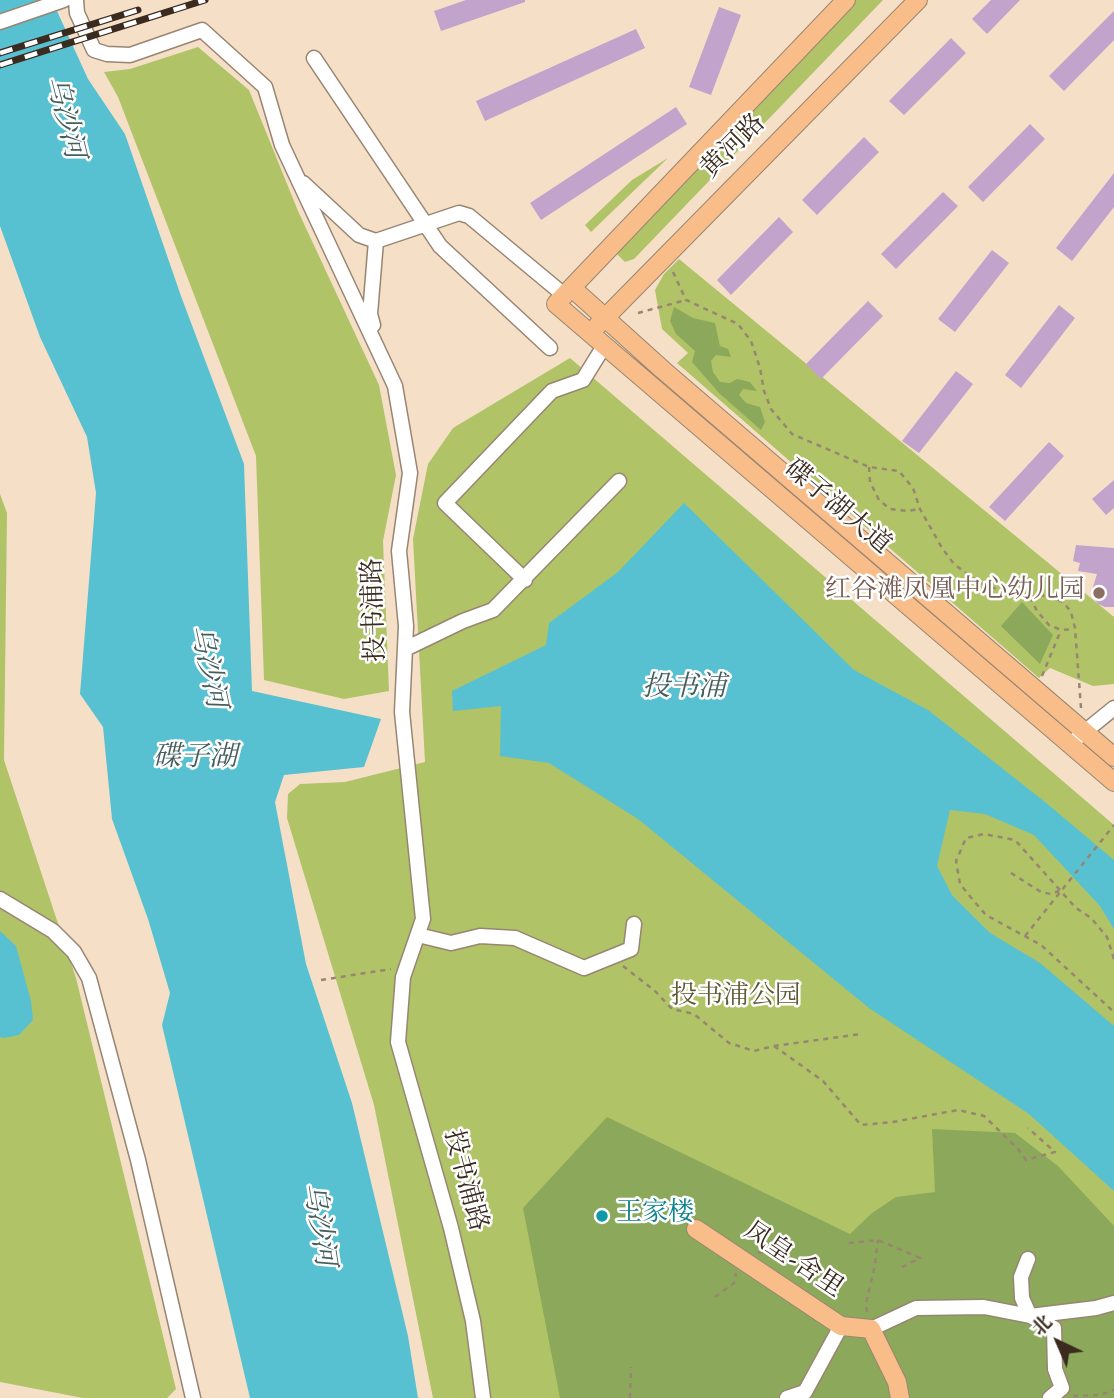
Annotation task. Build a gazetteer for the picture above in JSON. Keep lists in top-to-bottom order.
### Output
{
  "streets": {
    "main road": ["黄河路", "碟子湖大道", "凤皇-舍里"],
    "street": ["投书浦路"]
  },
  "crossings": [
    ["黄河路", "碟子湖大道"]
  ],
  "water": ["乌沙河", "投书浦", "碟子湖"],
  "parks": ["投书浦公园"],
  "places": ["红谷滩凤凰中心幼儿园", "王家楼"],
  "north": "top left"
}
